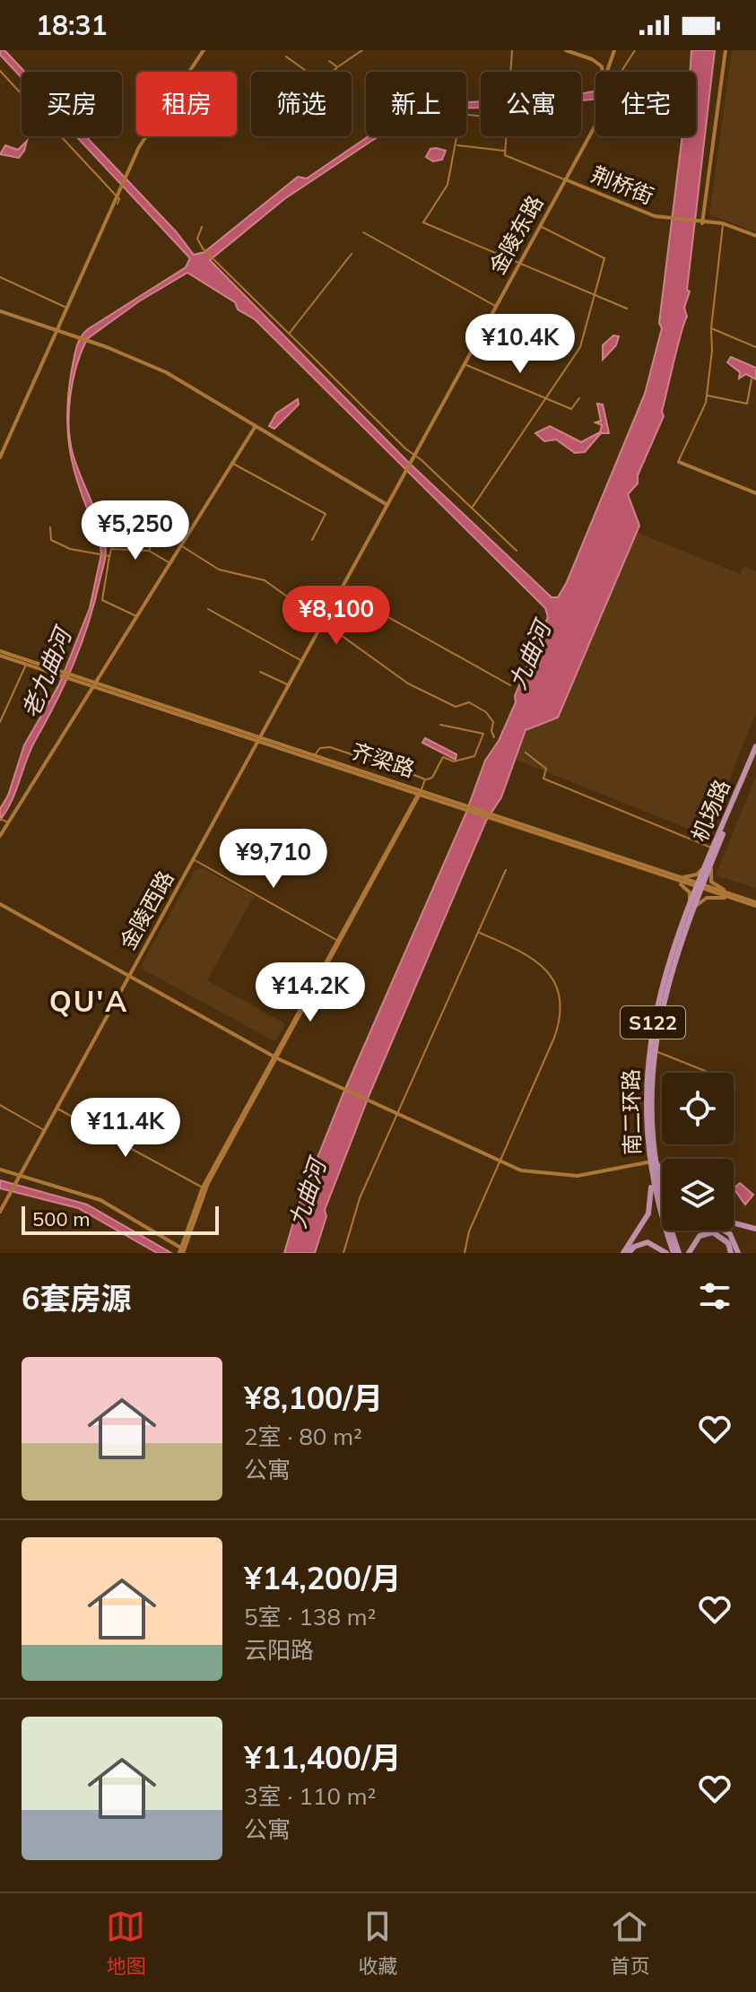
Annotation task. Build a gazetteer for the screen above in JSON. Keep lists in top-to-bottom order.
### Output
{
  "streets": {
    "main road": ["机场路", "S122", "南二环路"],
    "street": [
      "荆桥街",
      "金陵东路",
      "齐梁路",
      "金陵西路"
    ]
  },
  "crossings": [
    ["荆桥街", "金陵东路"],
    ["齐梁路", "机场路"],
    ["齐梁路", "金陵西路"],
    ["齐梁路", "南二环路"],
    ["机场路", "南二环路"]
  ],
  "districts": ["QU'A"],
  "water": ["九曲河", "老九曲河"],
  "scale_bar": "500 m",
  "page": {
    "status": "18:31",
    "chip": [
      "买房",
      "租房",
      "筛选",
      "新上",
      "公寓",
      "住宅"
    ],
    "price": [
      "¥10.4K",
      "¥5,250",
      "¥8,100",
      "¥9,710",
      "¥14.2K",
      "¥11.4K"
    ],
    "scale": "500 m",
    "heading": "6套房源",
    "list": [
      {
        "name": "¥8,100/月",
        "note": "2室 · 80 m² · 公寓"
      },
      {
        "name": "¥14,200/月",
        "note": "5室 · 138 m² · 云阳路"
      },
      {
        "name": "¥11,400/月",
        "note": "3室 · 110 m² · 公寓"
      }
    ],
    "tabs": ["地图", "收藏", "首页"]
  }
}
